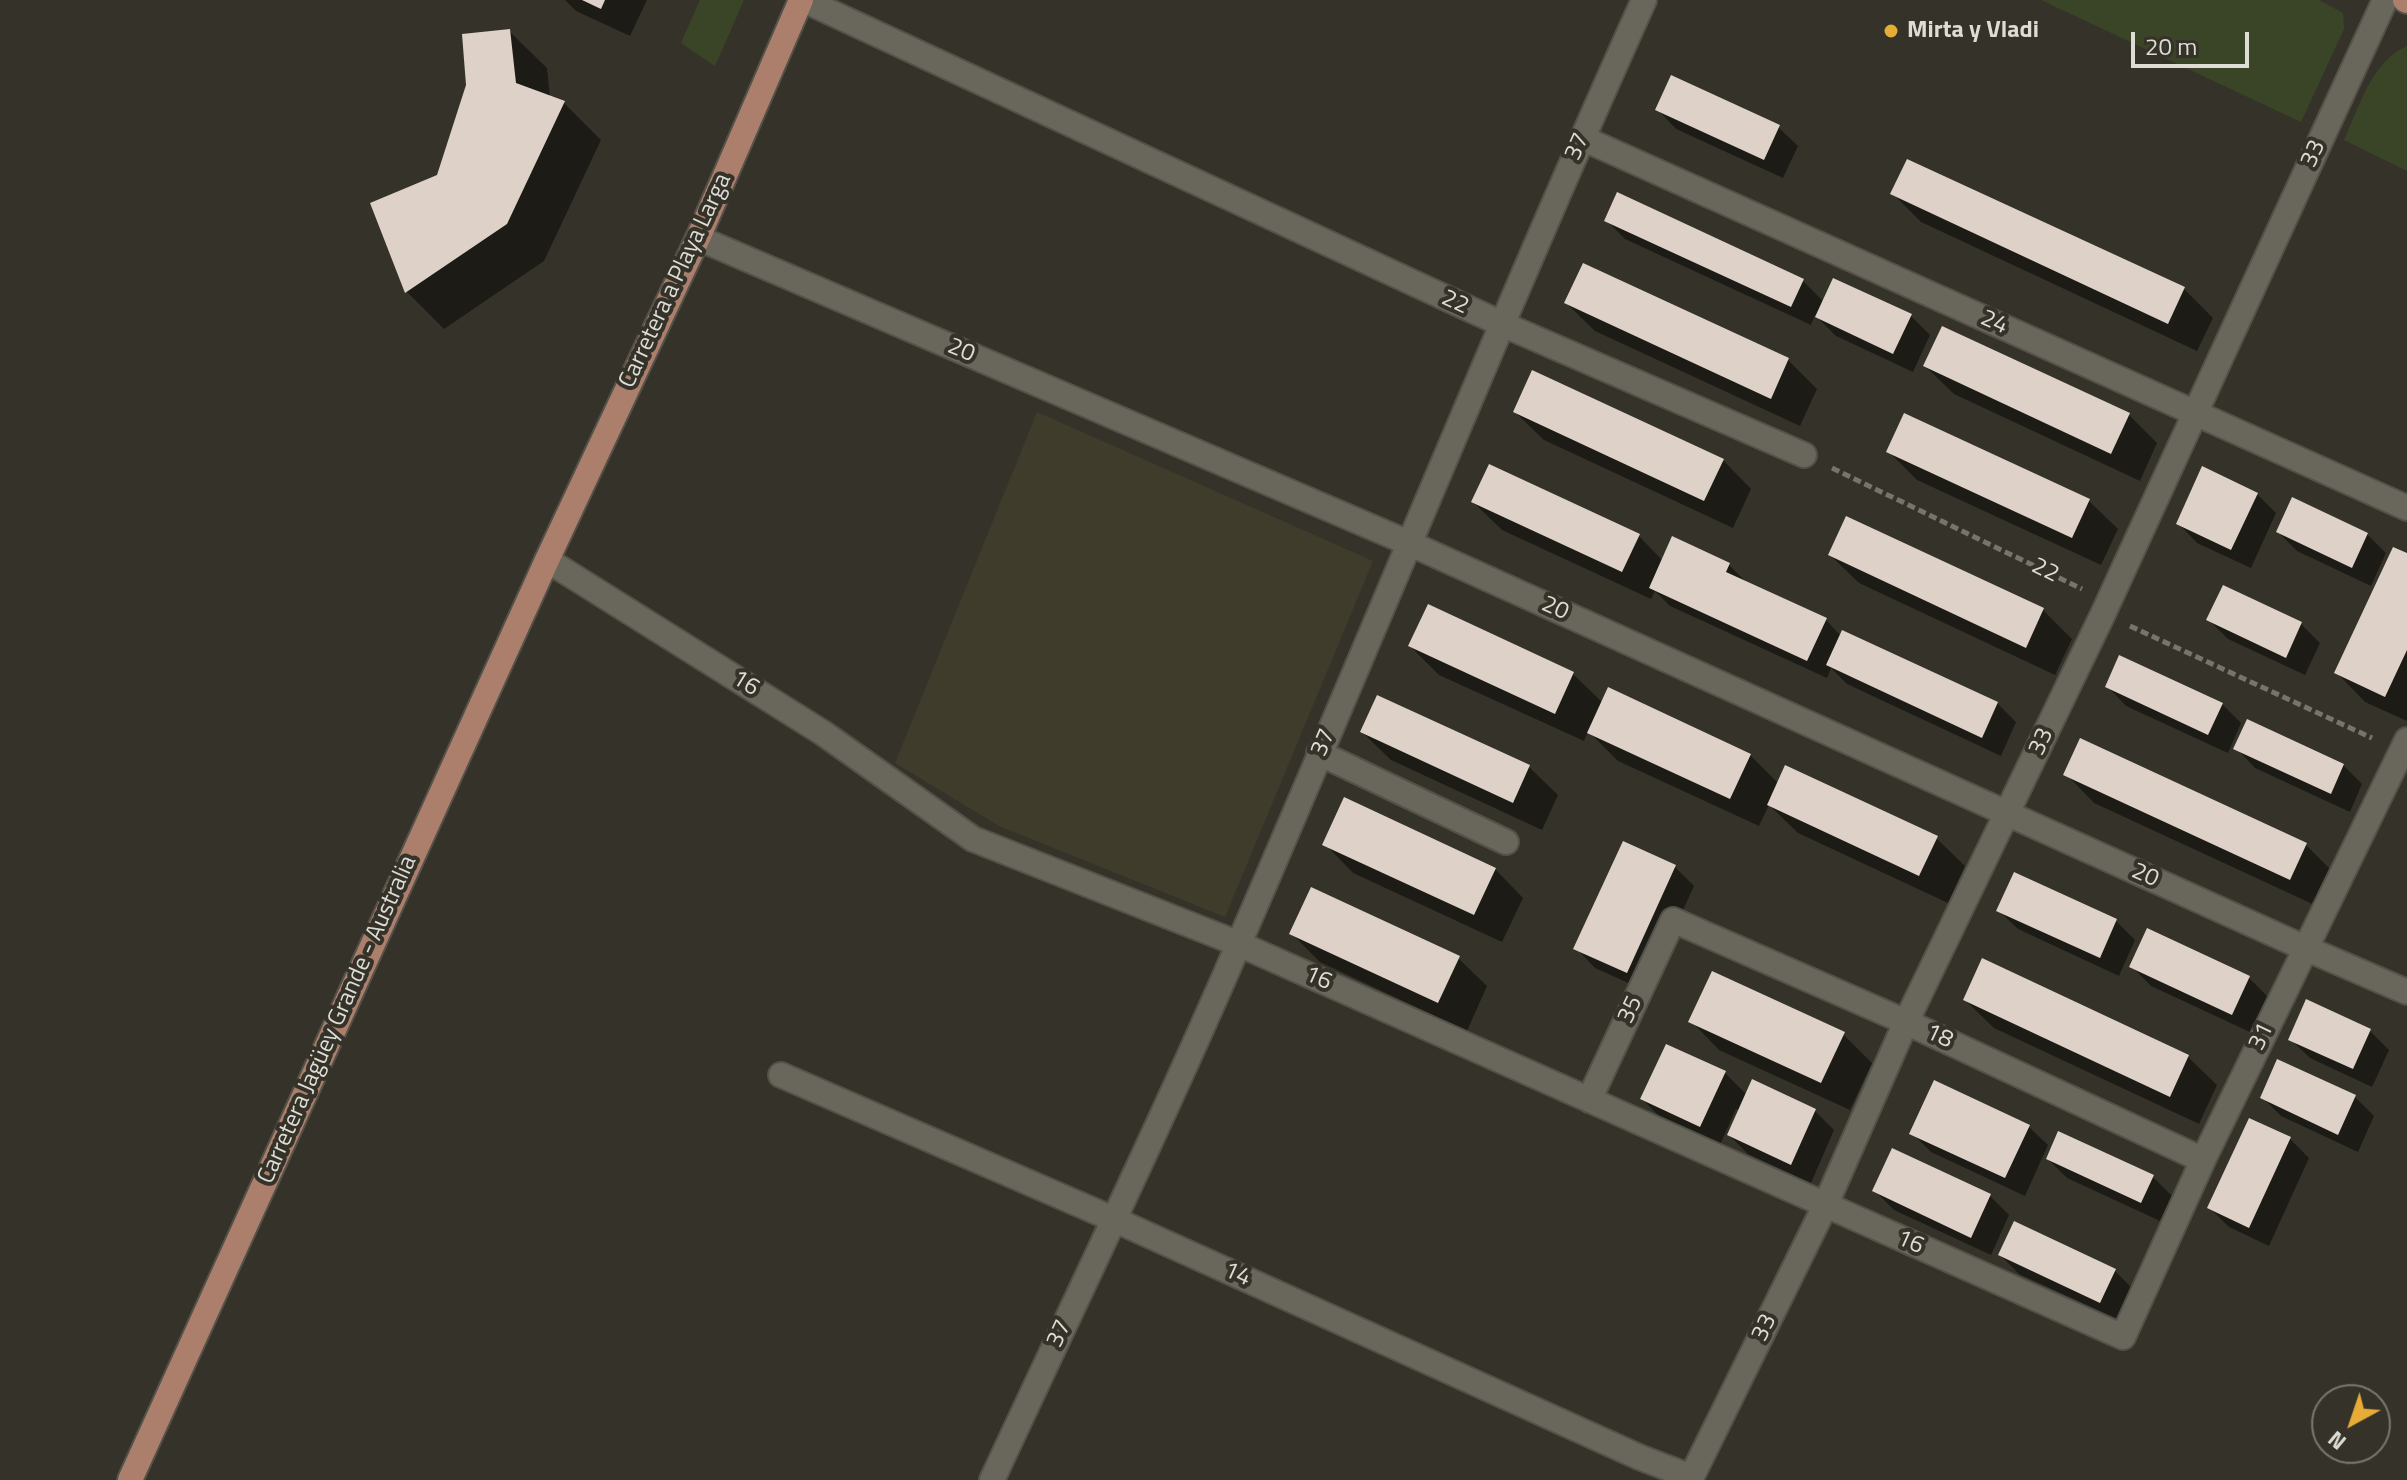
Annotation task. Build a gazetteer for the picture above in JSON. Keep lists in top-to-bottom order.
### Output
{
  "streets": {
    "main road": ["Carretera a Playa Larga", "Carretera Jagüey Grande - Australia"],
    "street": [
      "37",
      "33",
      "22",
      "24",
      "20",
      "16",
      "35",
      "18",
      "31",
      "14"
    ]
  },
  "crossings": [
    ["37", "22"],
    ["37", "24"],
    ["37", "20"],
    ["37", "16"],
    ["37", "14"],
    ["33", "22"],
    ["33", "24"],
    ["33", "20"],
    ["33", "16"],
    ["33", "18"],
    ["33", "14"],
    ["Carretera a Playa Larga", "22"],
    ["Carretera a Playa Larga", "20"],
    ["Carretera a Playa Larga", "16"],
    ["Carretera a Playa Larga", "Carretera Jagüey Grande - Australia"],
    ["22", "31"],
    ["20", "31"],
    ["16", "35"],
    ["16", "Carretera Jagüey Grande - Australia"],
    ["16", "31"],
    ["35", "18"],
    ["18", "31"]
  ],
  "places": ["Mirta y Vladi"],
  "scale_bar": "20 m",
  "north": "bottom left"
}
